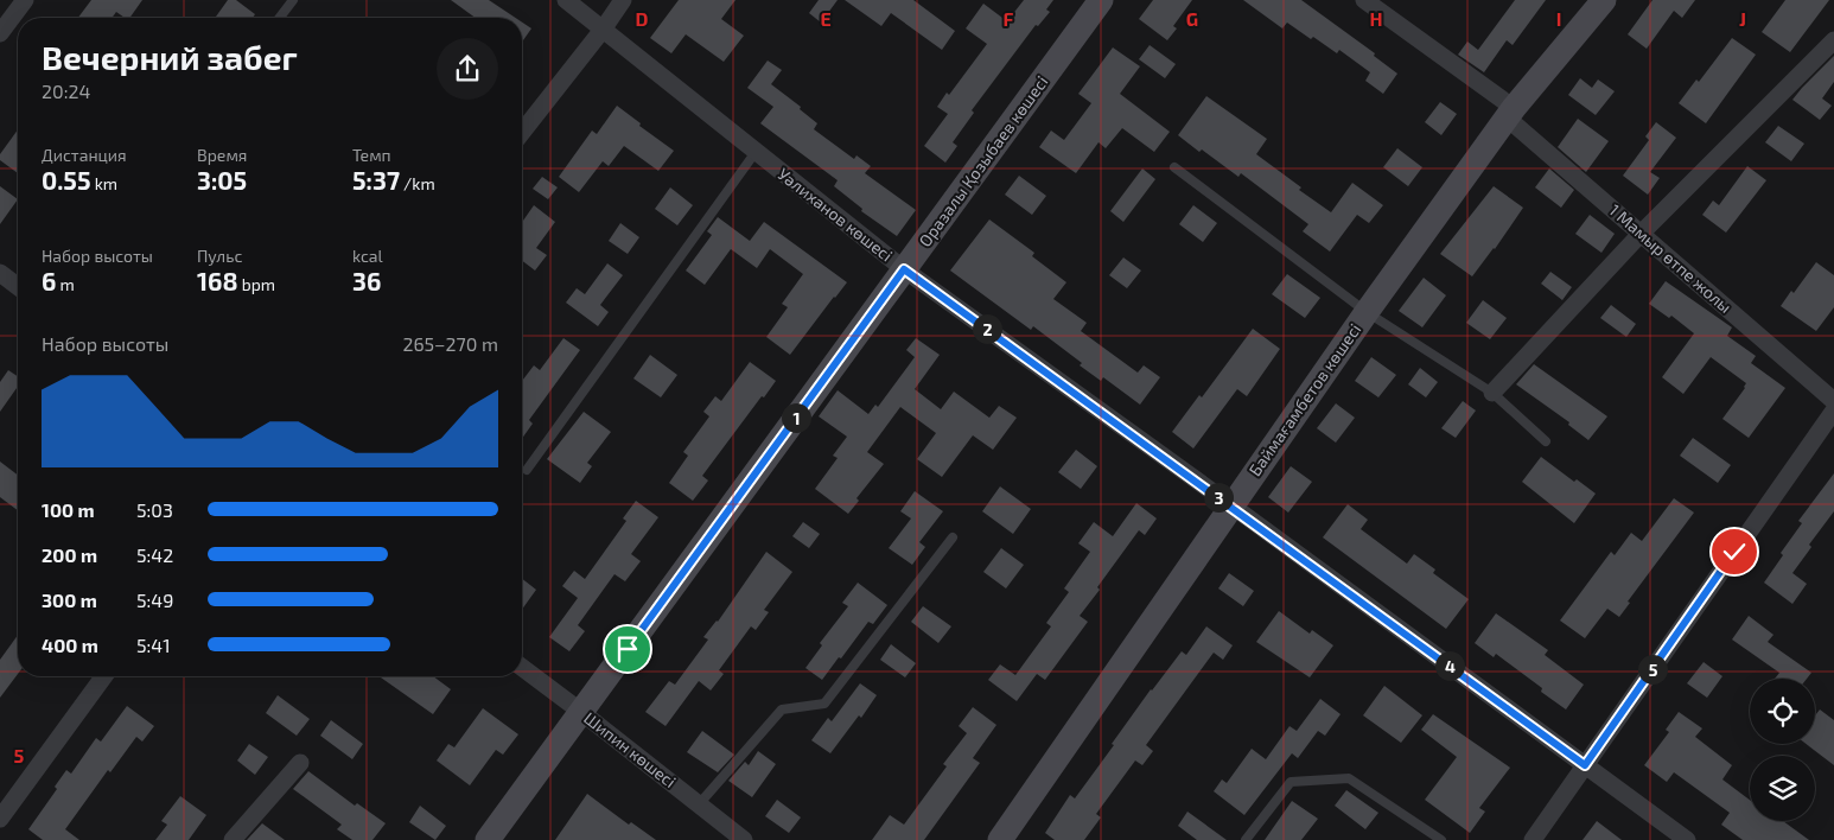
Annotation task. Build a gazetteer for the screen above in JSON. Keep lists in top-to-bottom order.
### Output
{
  "streets": {
    "street": [
      "Оразалы Қозыбаев көшесі",
      "Уәлиханов көшесі",
      "1 Мамыр өтпе жолы",
      "Баймағамбетов көшесі",
      "Шипин көшесі"
    ]
  },
  "crossings": [
    ["Оразалы Қозыбаев көшесі", "Уәлиханов көшесі"],
    ["Оразалы Қозыбаев көшесі", "Шипин көшесі"],
    ["Уәлиханов көшесі", "Баймағамбетов көшесі"],
    ["1 Мамыр өтпе жолы", "Баймағамбетов көшесі"]
  ],
  "page": {
    "heading": ["Вечерний забег", "20:24"],
    "stats": [
      ["Дистанция", "0.55 km"],
      ["Время", "3:05"],
      ["Темп", "5:37 /km"],
      ["Набор высоты", "6 m"],
      ["Пульс", "168 bpm"],
      ["kcal", "36"]
    ],
    "pins": [
      "2",
      "1",
      "3",
      "4",
      "5"
    ],
    "chart": ["Набор высоты", "265–270 m"],
    "list": [
      {
        "name": "100 m",
        "note": "5:03"
      },
      {
        "name": "200 m",
        "note": "5:42"
      },
      {
        "name": "300 m",
        "note": "5:49"
      },
      {
        "name": "400 m",
        "note": "5:41"
      }
    ]
  },
  "grid": {
    "columns": [
      "D",
      "E",
      "F",
      "G",
      "H",
      "I",
      "J"
    ],
    "rows": ["5"]
  }
}
